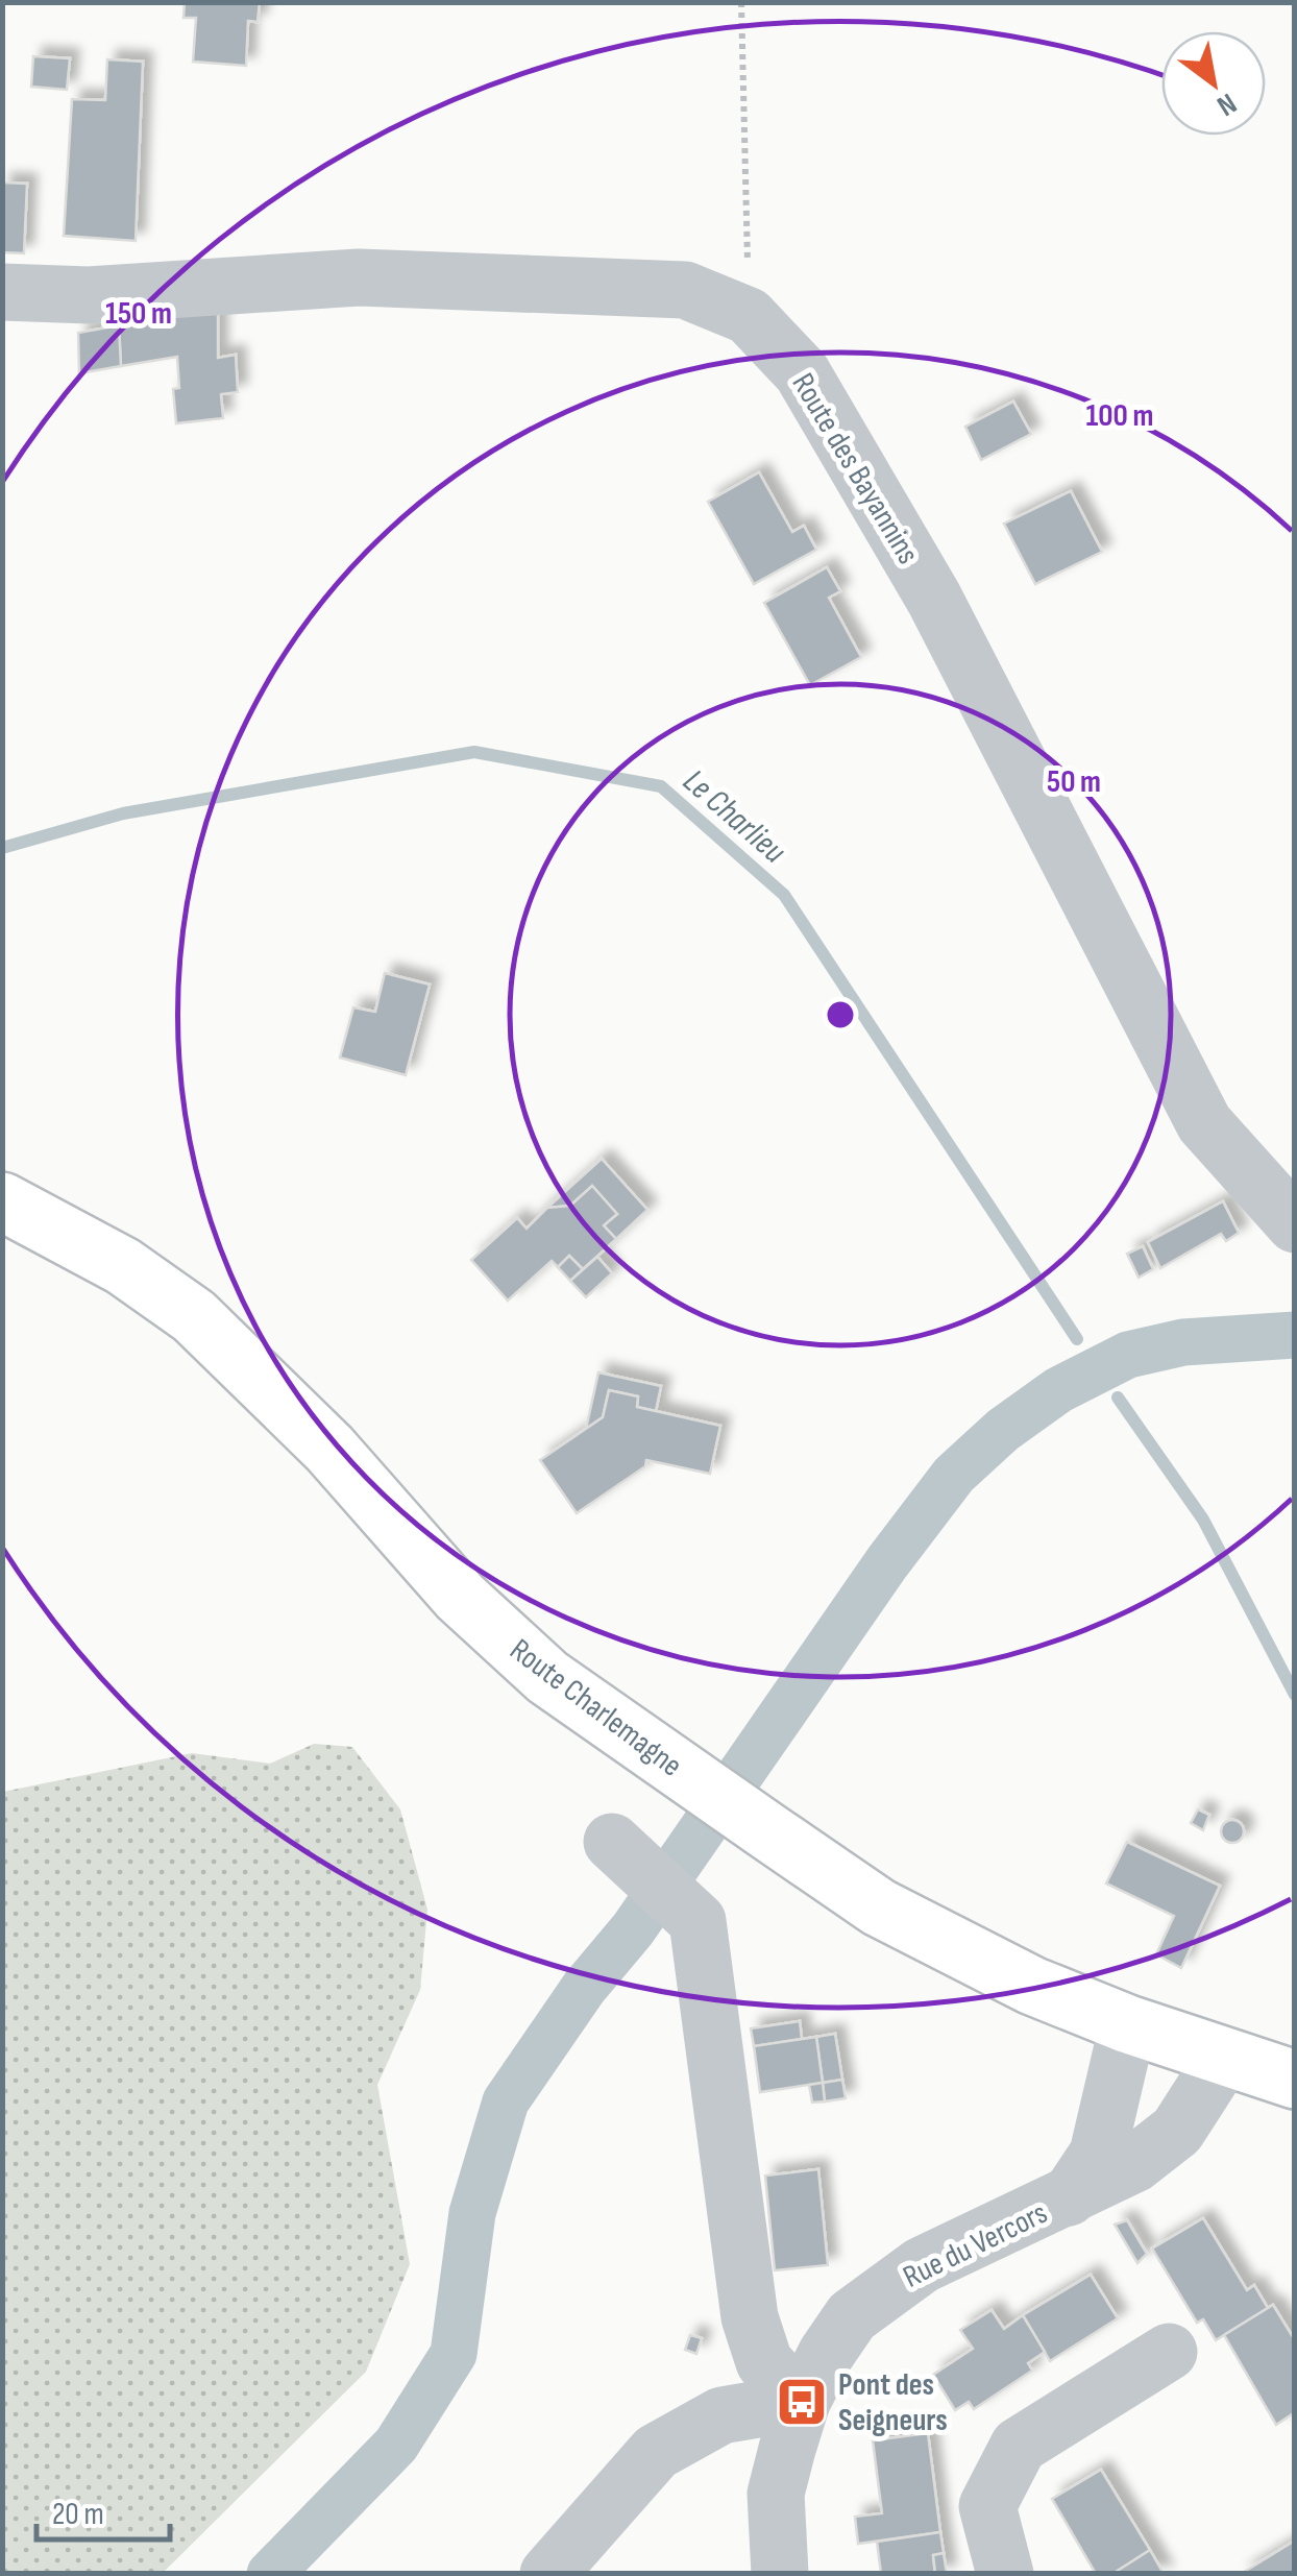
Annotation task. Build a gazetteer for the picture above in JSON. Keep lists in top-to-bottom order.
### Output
{
  "streets": {
    "main road": ["Route Charlemagne"],
    "street": ["Route des Bayannins", "Rue du Vercors"]
  },
  "crossings": [
    ["Route Charlemagne", "Rue du Vercors"]
  ],
  "water": ["Le Charlieu"],
  "places": {
    "bus stop": ["Pont des Seigneurs"]
  },
  "scale_bar": "20 m",
  "north": "bottom right",
  "rings": ["150 m", "100 m", "50 m"]
}
